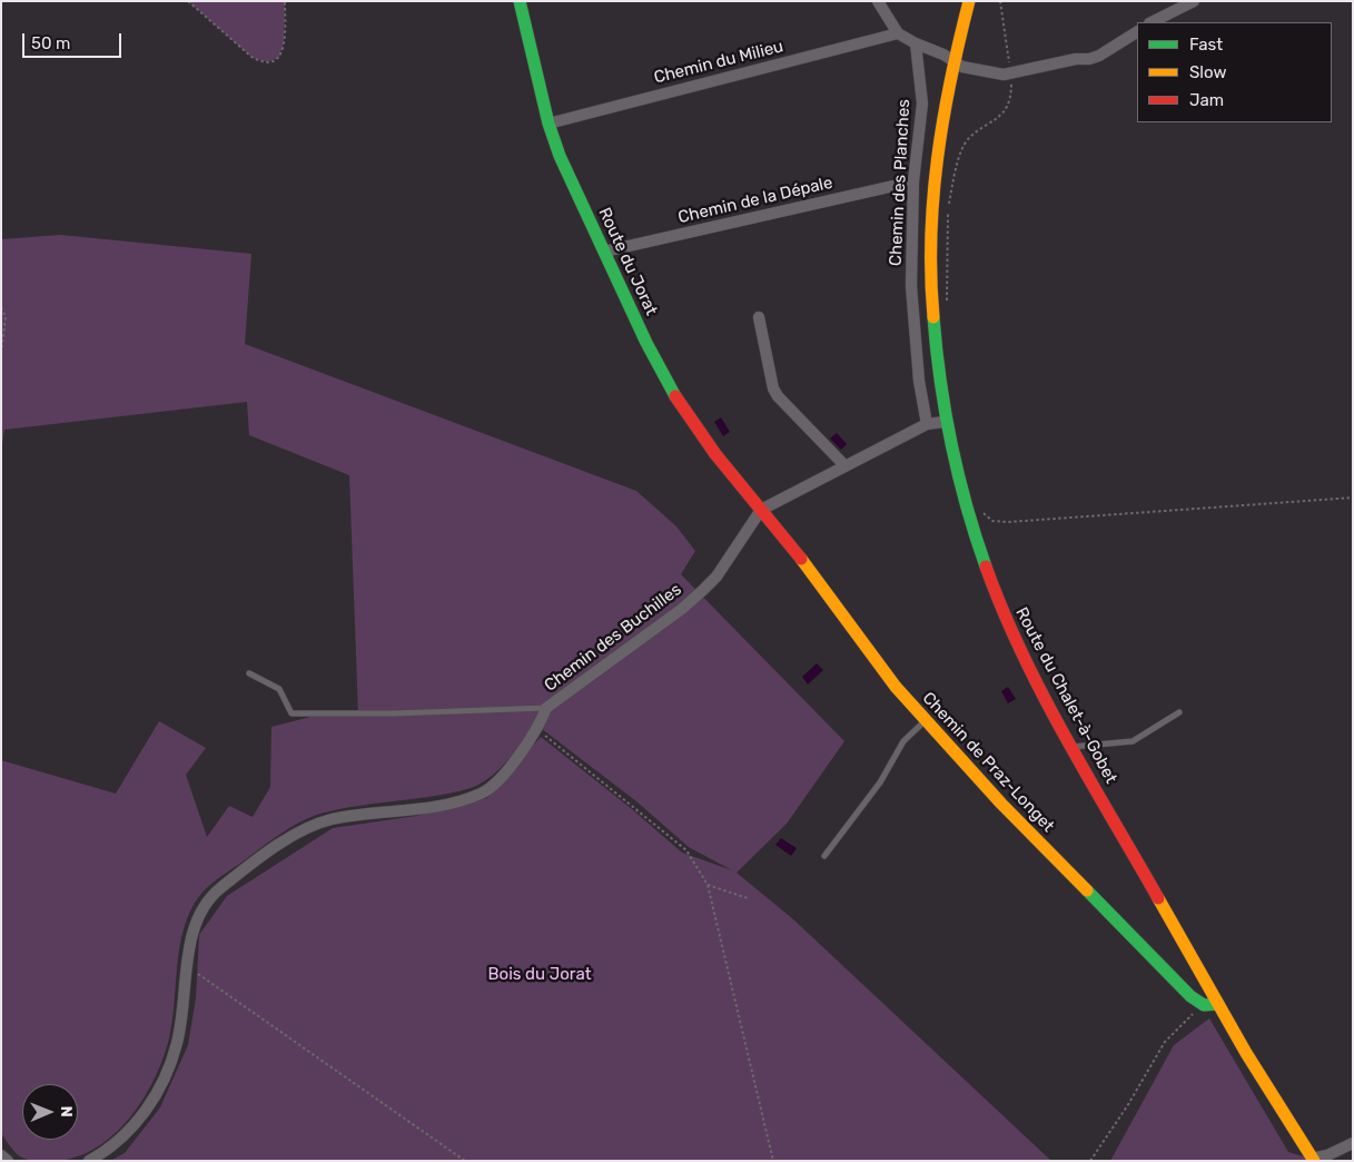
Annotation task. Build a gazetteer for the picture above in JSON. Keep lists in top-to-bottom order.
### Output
{
  "streets": {
    "street": [
      "Chemin du Milieu",
      "Chemin des Planches",
      "Chemin de la Dépale",
      "Route du Jorat",
      "Chemin des Buchilles",
      "Route du Chalet-à-Gobet",
      "Chemin de Praz-Longet"
    ]
  },
  "crossings": [
    ["Chemin du Milieu", "Route du Jorat"],
    ["Chemin des Planches", "Chemin de la Dépale"],
    ["Chemin des Planches", "Chemin des Buchilles"],
    ["Chemin de la Dépale", "Route du Jorat"],
    ["Route du Jorat", "Chemin des Buchilles"],
    ["Route du Jorat", "Chemin de Praz-Longet"],
    ["Chemin des Buchilles", "Route du Chalet-à-Gobet"],
    ["Chemin des Buchilles", "Chemin de Praz-Longet"]
  ],
  "parks": ["Bois du Jorat"],
  "legend": ["Fast", "Slow", "Jam"],
  "scale_bar": "50 m",
  "north": "right"
}
